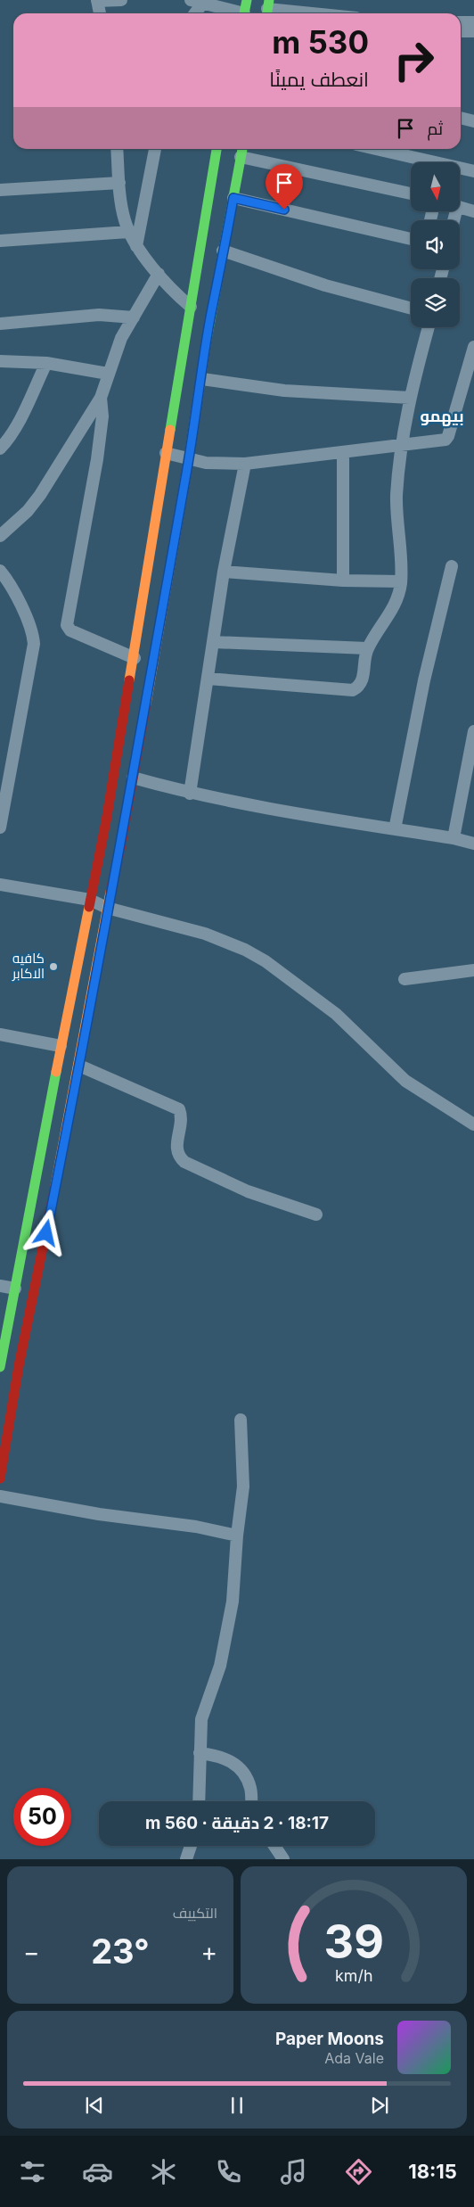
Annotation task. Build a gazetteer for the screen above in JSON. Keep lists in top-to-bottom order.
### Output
{
  "districts": ["بيهمو"],
  "places": ["كافيه الاكابر"],
  "north": "bottom",
  "page": {
    "turn": ["530 m", "انعطف يمينًا"],
    "then": "ثم",
    "limit": "50",
    "trip": "18:17 · 2 دقيقة · 560 m",
    "tile": "التكييف",
    "heat": ["−", "23°", "+"],
    "song": ["Paper Moons", "Ada Vale"],
    "tabs": "18:15",
    "gauge": ["39", "km/h"]
  }
}
